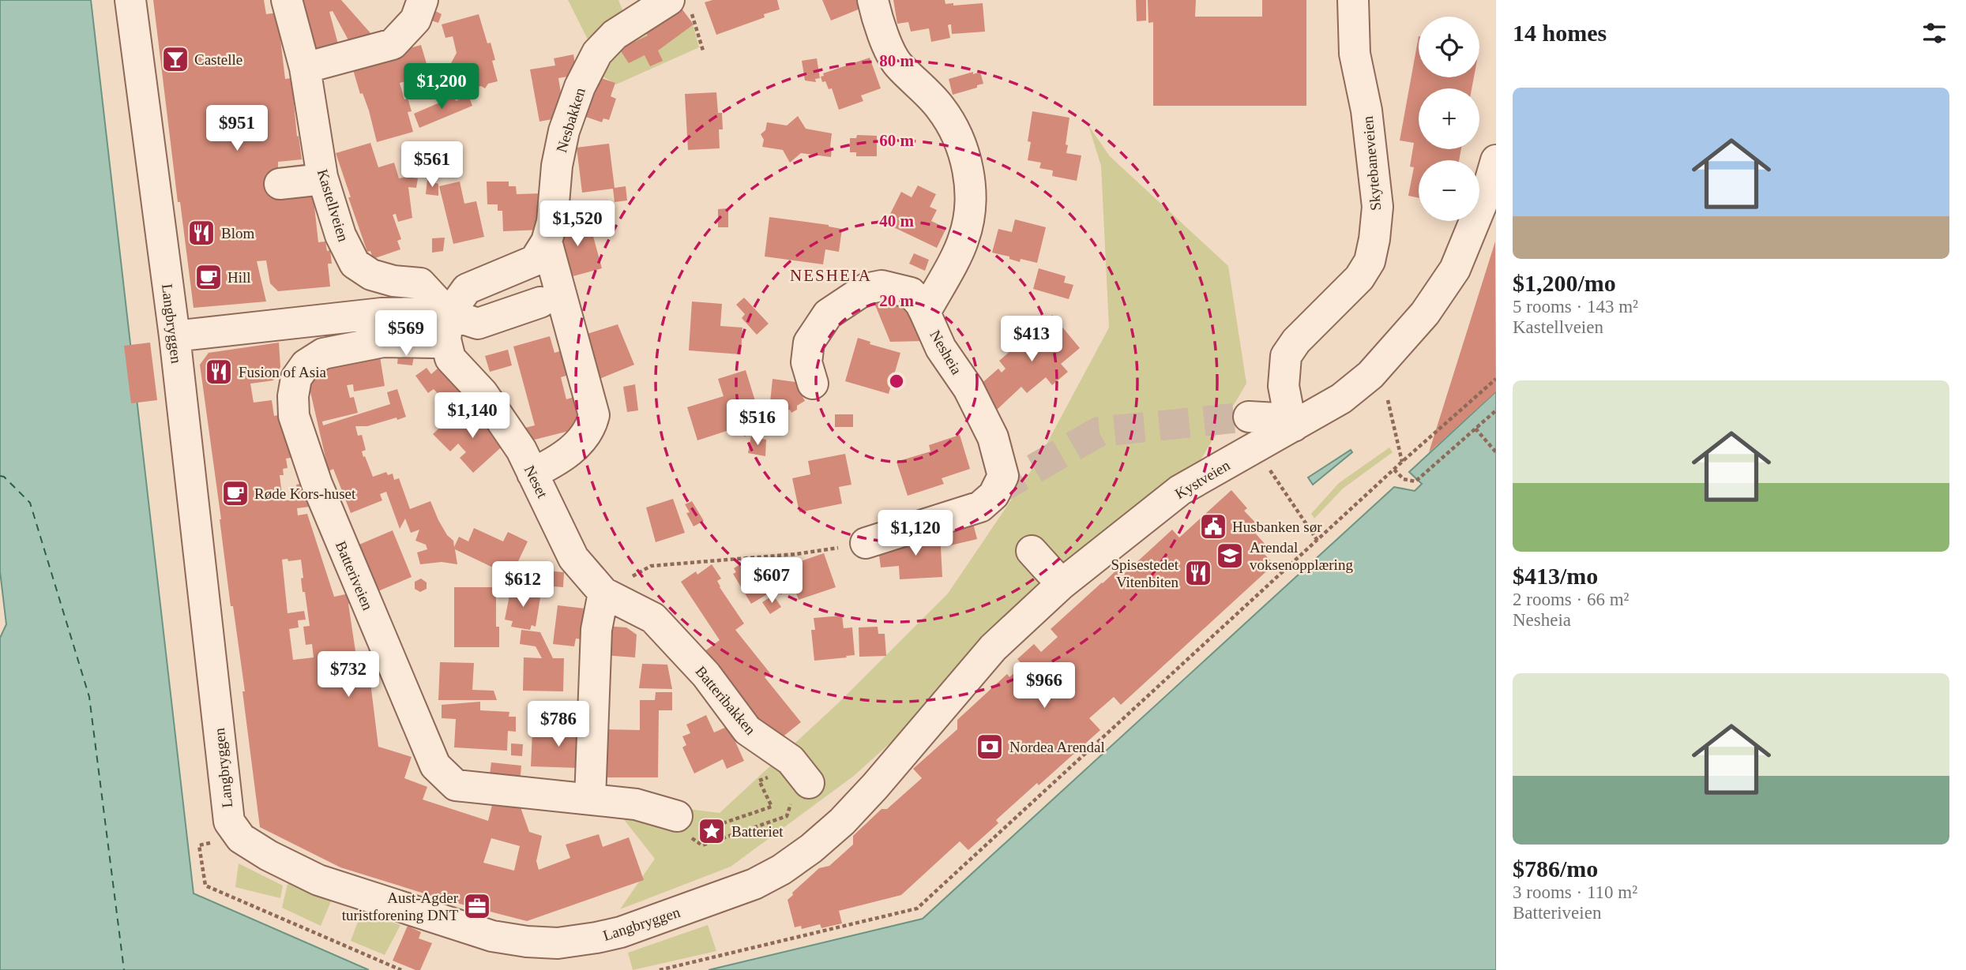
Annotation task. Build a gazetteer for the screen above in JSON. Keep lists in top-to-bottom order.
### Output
{
  "streets": {
    "street": [
      "Nesbakken",
      "Skytebaneveien",
      "Kastellveien",
      "Langbryggen",
      "Nesheia",
      "Kystveien",
      "Neset",
      "Batteriveien",
      "Batteribakken"
    ]
  },
  "crossings": [
    ["Nesbakken", "Kastellveien"],
    ["Nesbakken", "Neset"],
    ["Nesbakken", "Batteriveien"],
    ["Skytebaneveien", "Kystveien"],
    ["Kastellveien", "Neset"],
    ["Kastellveien", "Batteriveien"],
    ["Langbryggen", "Kystveien"],
    ["Neset", "Batteriveien"],
    ["Neset", "Batteribakken"]
  ],
  "districts": ["NESHEIA"],
  "places": {
    "bar": ["Castelle"],
    "restaurant": ["Blom", "Fusion of Asia", "Spisestedet Vitenbiten"],
    "cafe": ["Hill", "Røde Kors-huset"],
    "public building": ["Husbanken sør"],
    "school or university": ["Arendal voksenopplæring"],
    "bank": ["Nordea Arendal"],
    "place": ["Batteriet"],
    "office": ["Aust-Agder turistforening DNT"]
  },
  "page": {
    "heading": "14 homes",
    "map_buttons": ["+", "−"],
    "price": [
      "$1,200",
      "$951",
      "$561",
      "$1,520",
      "$569",
      "$413",
      "$1,140",
      "$516",
      "$1,120",
      "$607",
      "$612",
      "$732",
      "$966",
      "$786"
    ],
    "list": [
      {
        "name": "$1,200/mo",
        "note": "5 rooms · 143 m² · Kastellveien"
      },
      {
        "name": "$413/mo",
        "note": "2 rooms · 66 m² · Nesheia"
      },
      {
        "name": "$786/mo",
        "note": "3 rooms · 110 m² · Batteriveien"
      }
    ]
  },
  "rings": [
    "80 m",
    "60 m",
    "40 m",
    "20 m"
  ]
}
